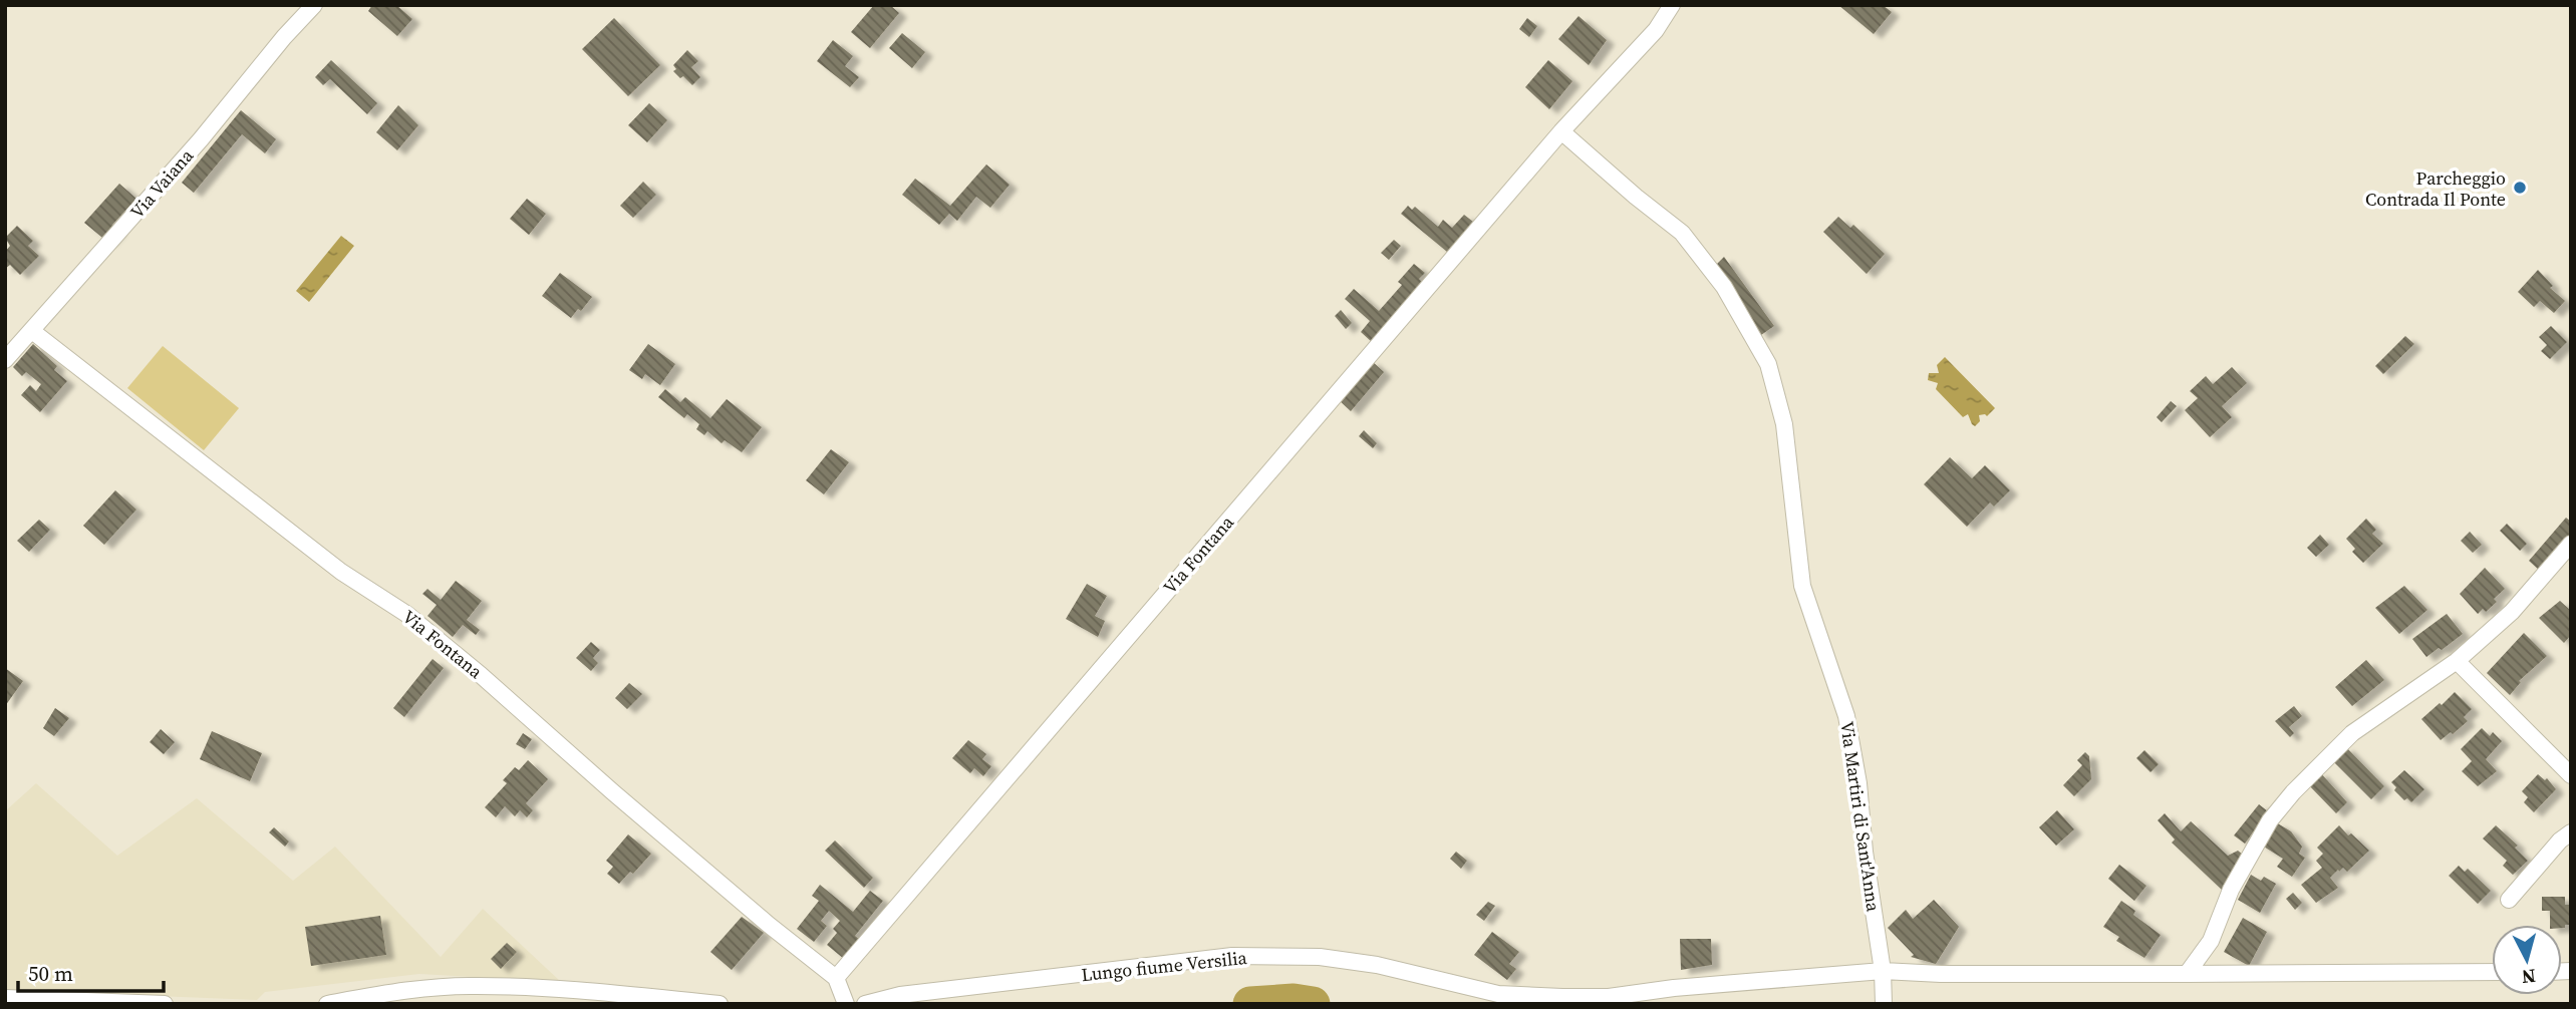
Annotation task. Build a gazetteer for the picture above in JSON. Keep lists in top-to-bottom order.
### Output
{
  "streets": {
    "street": [
      "Via Vaiana",
      "Via Fontana",
      "Via Martiri di Sant'Anna",
      "Lungo fiume Versilia"
    ]
  },
  "crossings": [
    ["Via Vaiana", "Via Fontana"],
    ["Via Fontana", "Via Martiri di Sant'Anna"],
    ["Via Martiri di Sant'Anna", "Lungo fiume Versilia"]
  ],
  "places": ["Parcheggio Contrada Il Ponte"],
  "scale_bar": "50 m",
  "north": "bottom"
}
